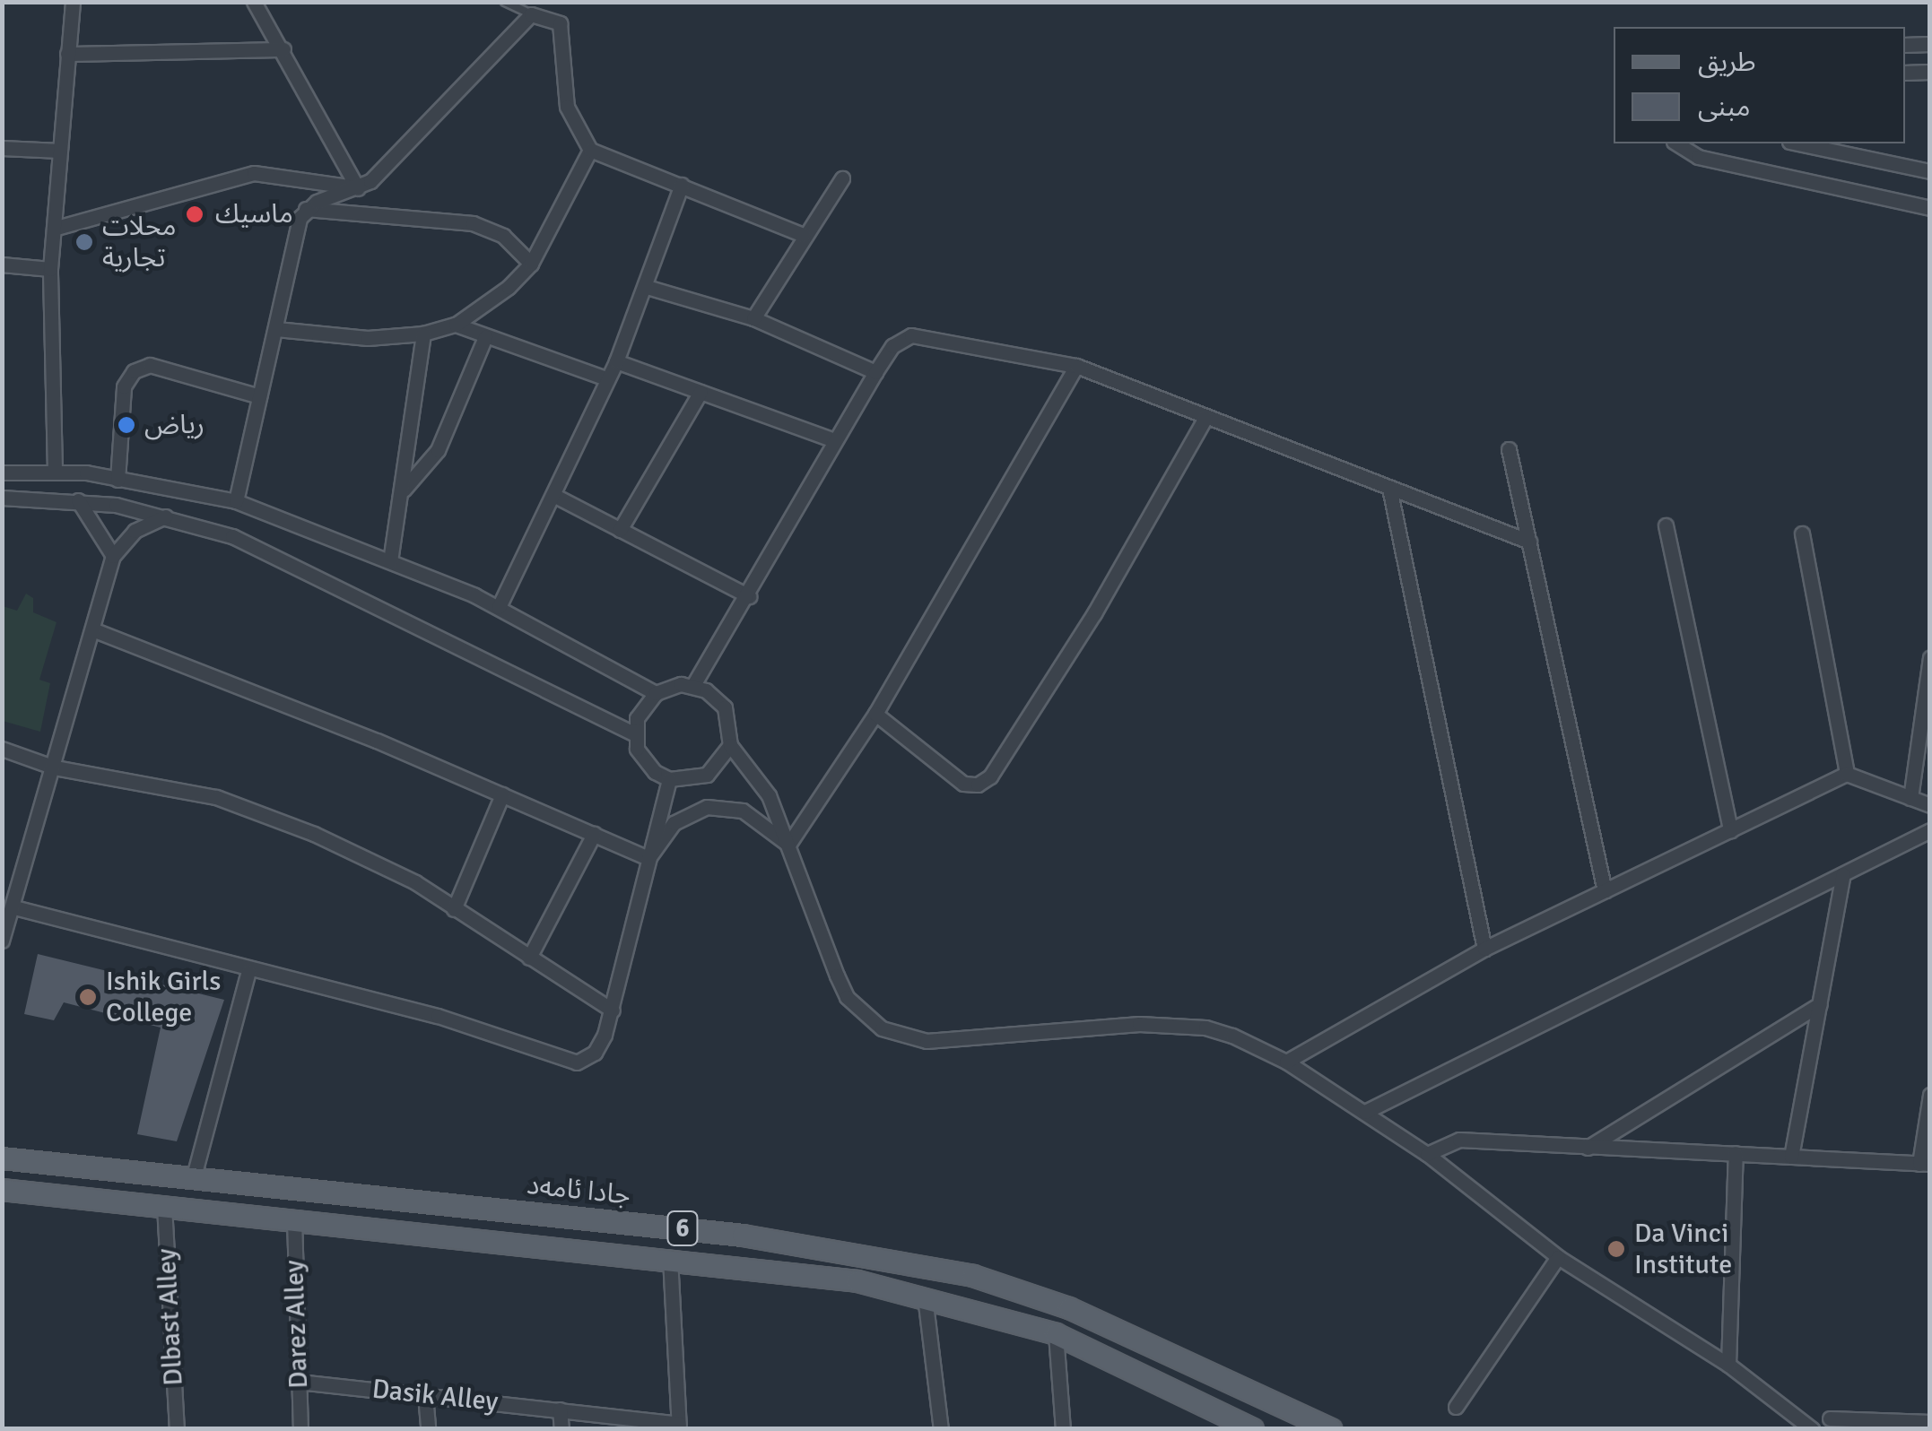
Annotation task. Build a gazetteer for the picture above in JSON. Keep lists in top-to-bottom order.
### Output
{
  "streets": {
    "main road": ["جادا ئامەد", "6"],
    "street": ["Dlbast Alley", "Darez Alley", "Dasik Alley"]
  },
  "crossings": [
    ["6", "Dlbast Alley"],
    ["6", "Darez Alley"],
    ["Darez Alley", "Dasik Alley"]
  ],
  "places": [
    "ماسيك",
    "محلات تجارية",
    "رياض",
    "Ishik Girls College",
    "Da Vinci Institute"
  ],
  "legend": ["طريق", "مبنى"]
}
